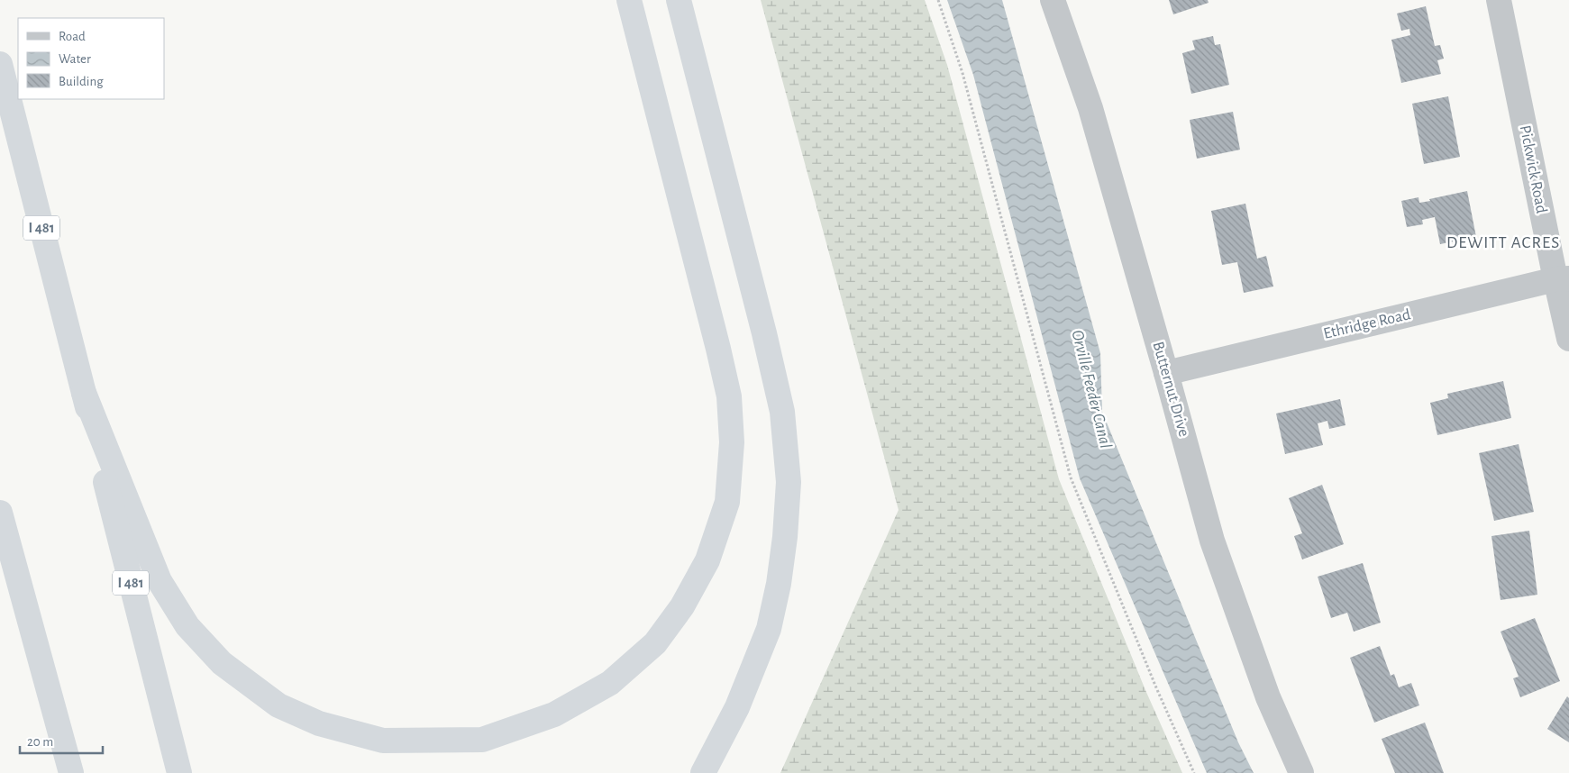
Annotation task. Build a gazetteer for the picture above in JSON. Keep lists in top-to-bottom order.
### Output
{
  "streets": {
    "highway": ["I 481"],
    "street": ["Pickwick Road", "Ethridge Road", "Butternut Drive"]
  },
  "crossings": [
    ["Pickwick Road", "Ethridge Road"],
    ["Ethridge Road", "Butternut Drive"]
  ],
  "districts": ["DEWITT ACRES"],
  "water": ["Orville Feeder Canal"],
  "legend": ["Road", "Water", "Building"],
  "scale_bar": "20 m"
}
